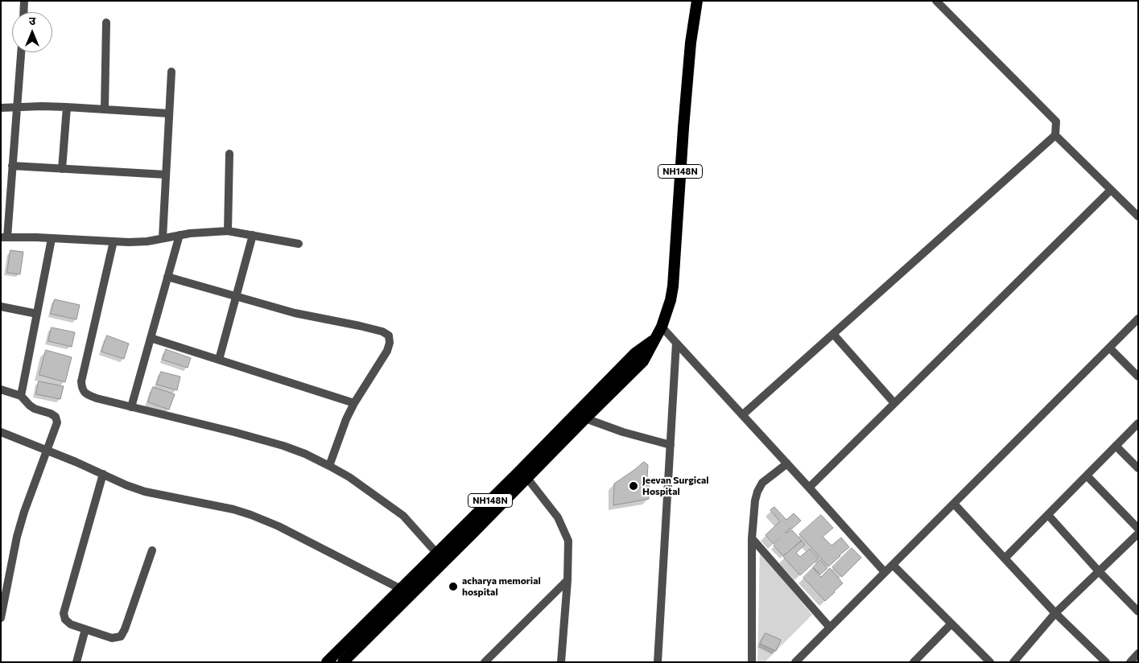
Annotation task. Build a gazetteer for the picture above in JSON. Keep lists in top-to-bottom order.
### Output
{
  "streets": {
    "highway": ["NH148N"]
  },
  "places": ["Jeevan Surgical Hospital", "acharya memorial hospital"],
  "north": "top"
}
